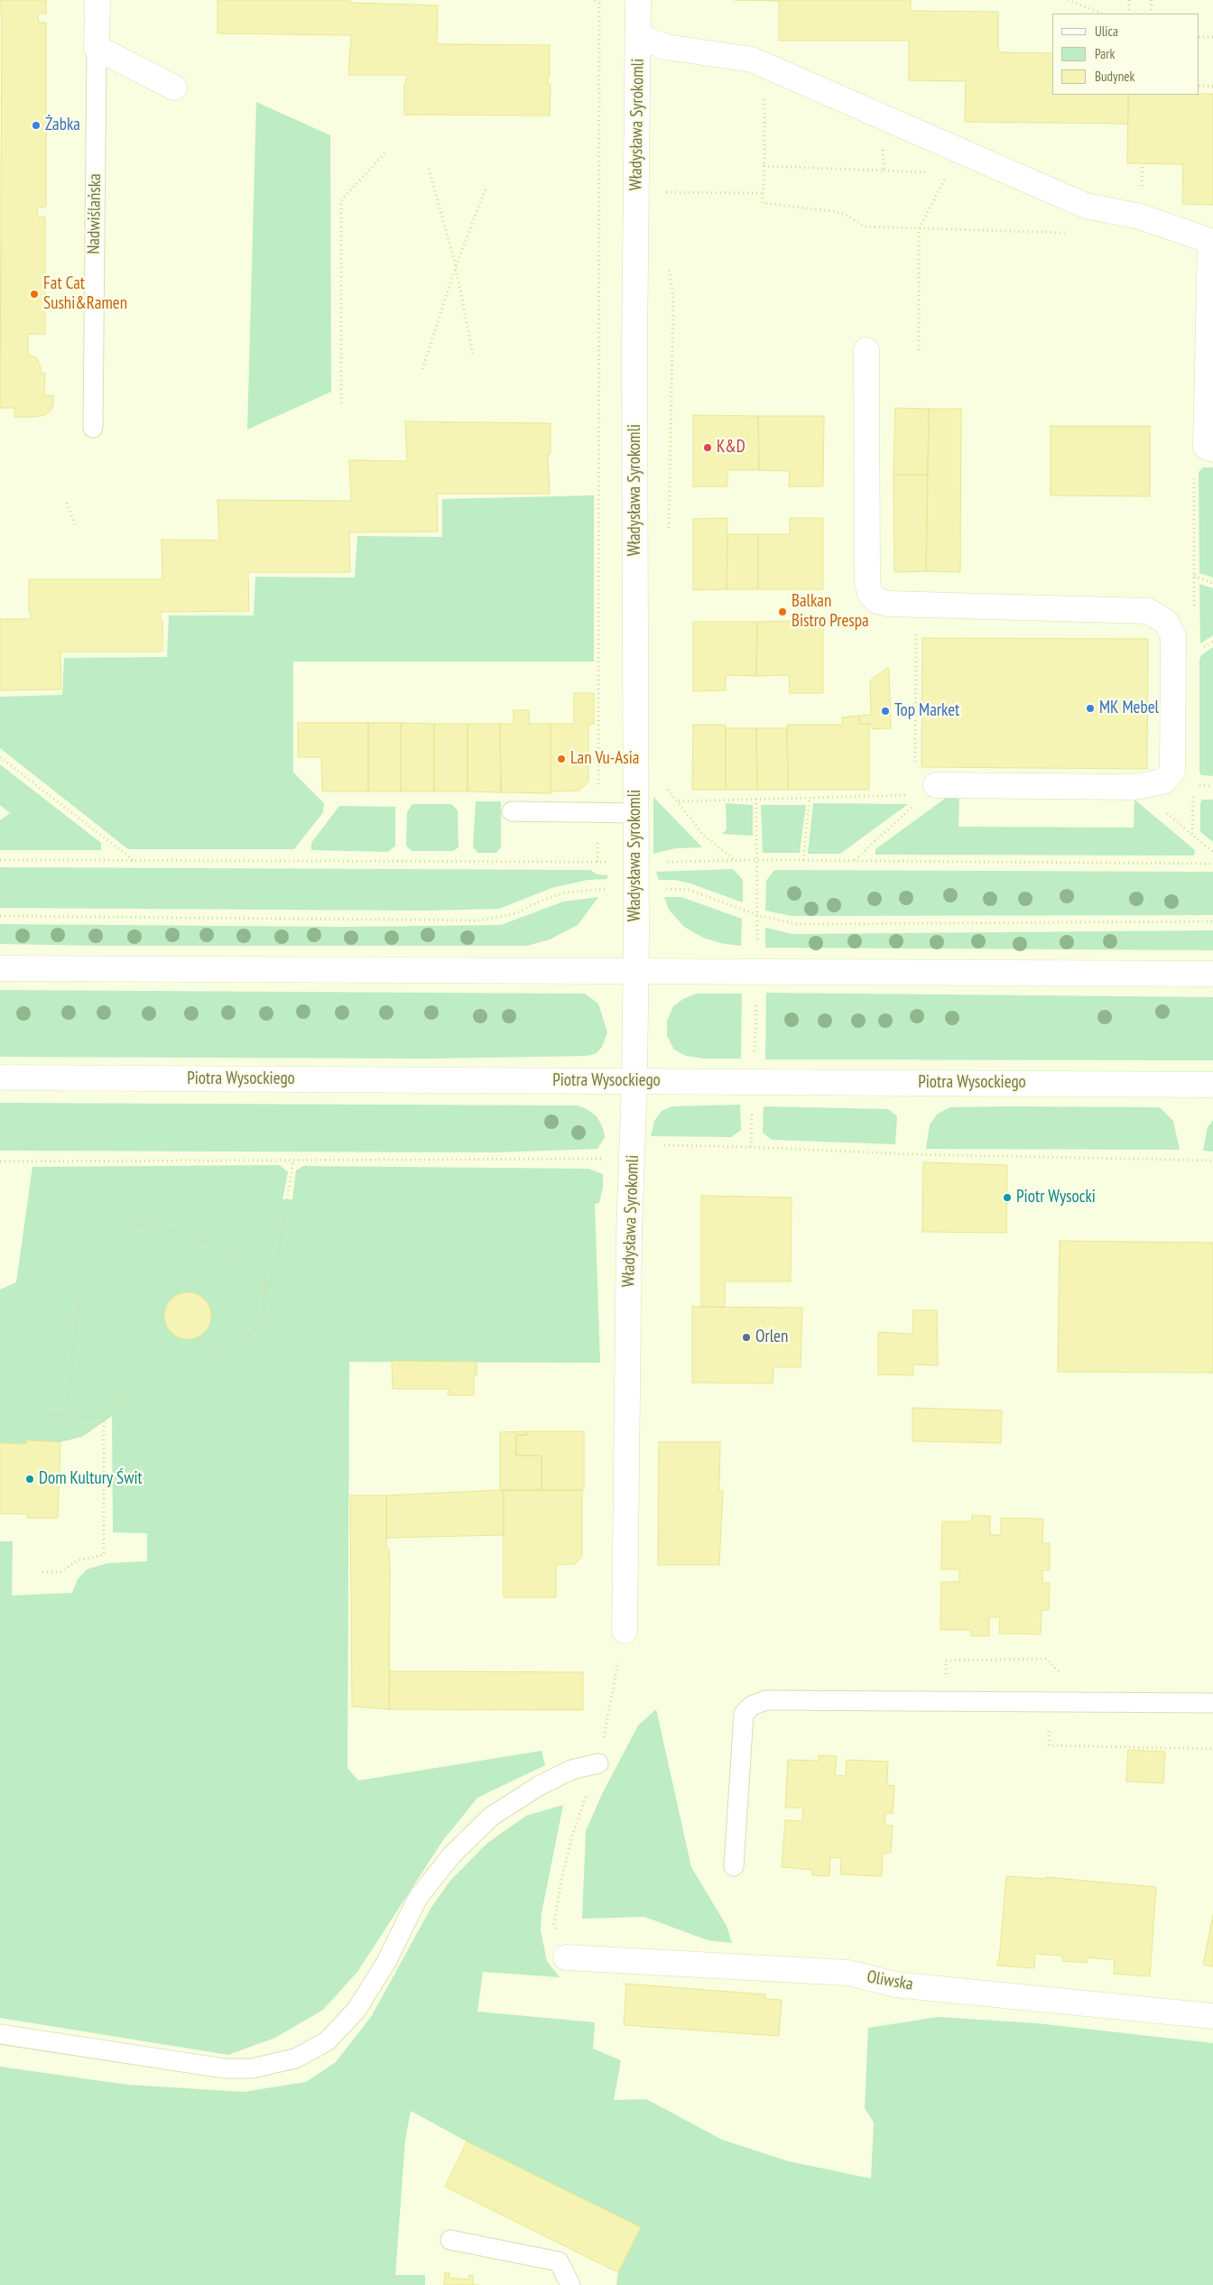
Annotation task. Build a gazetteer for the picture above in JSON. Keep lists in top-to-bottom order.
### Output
{
  "streets": {
    "street": [
      "Władysława Syrokomli",
      "Nadwiślańska",
      "Piotra Wysockiego",
      "Oliwska"
    ]
  },
  "crossings": [
    ["Władysława Syrokomli", "Piotra Wysockiego"]
  ],
  "places": [
    "Żabka",
    "Fat Cat Sushi&Ramen",
    "K&D",
    "Balkan Bistro Prespa",
    "MK Mebel",
    "Top Market",
    "Lan Vu-Asia",
    "Piotr Wysocki",
    "Orlen",
    "Dom Kultury Świt"
  ],
  "legend": ["Ulica", "Park", "Budynek"]
}
